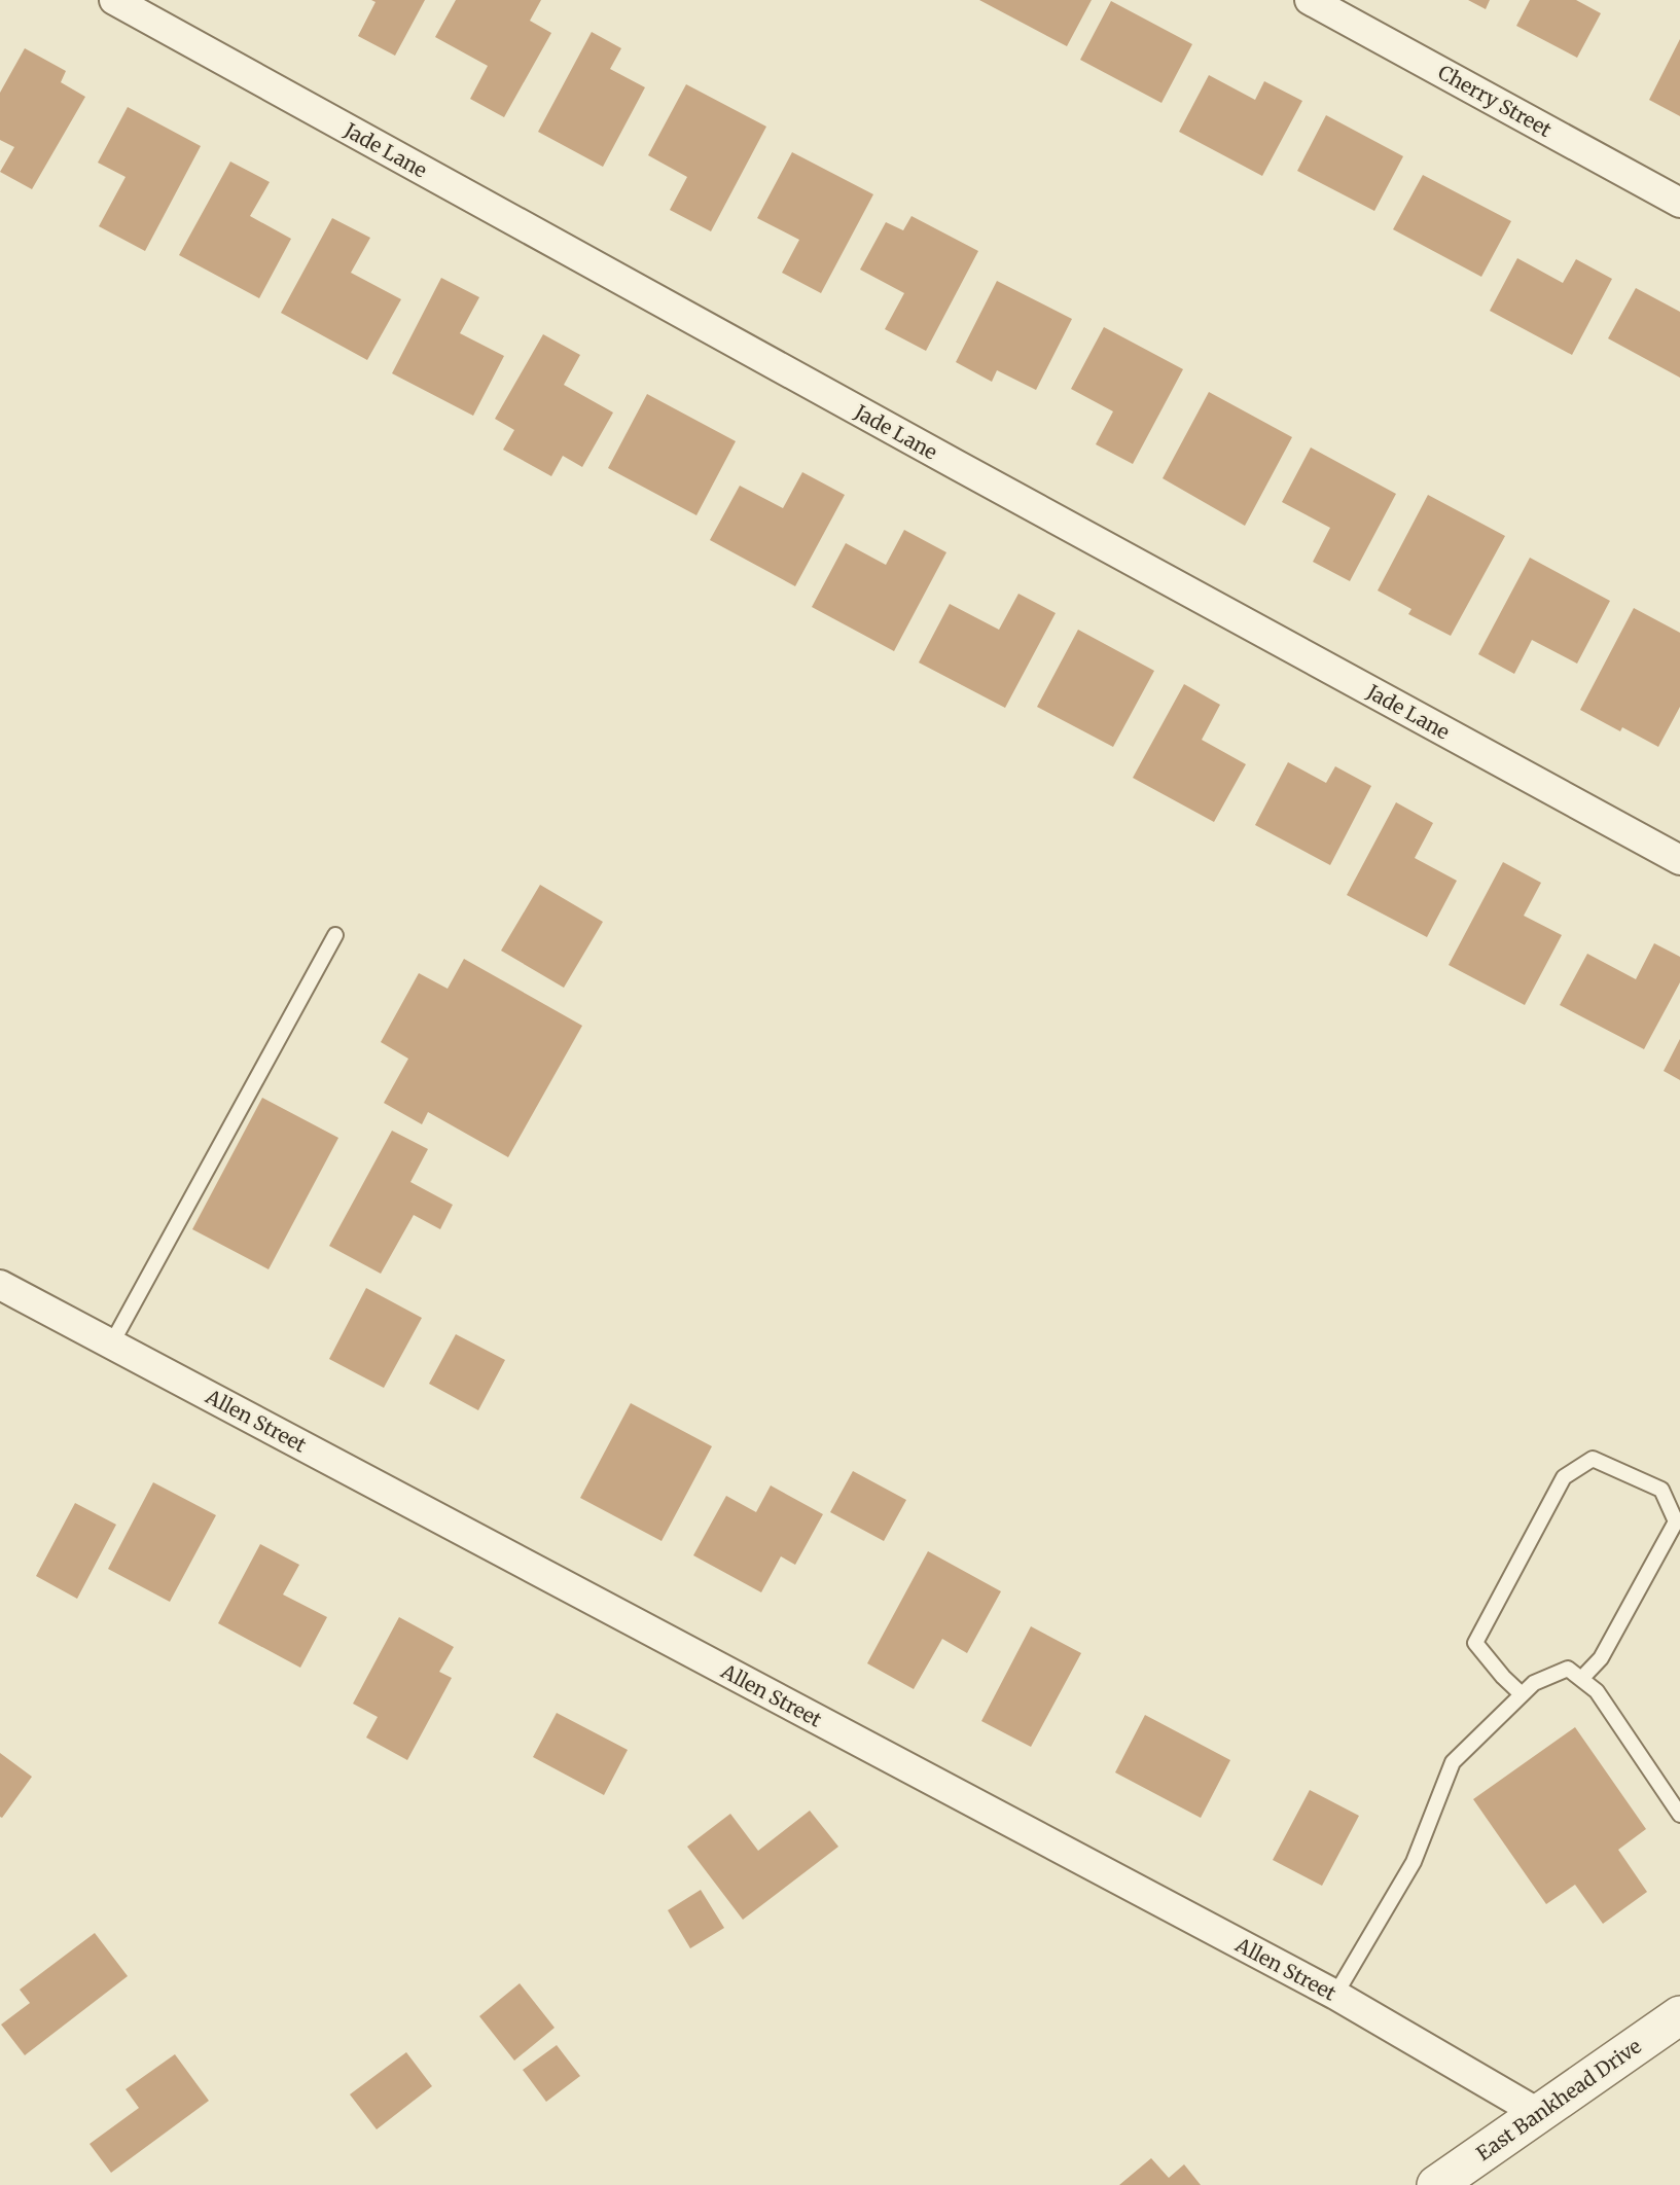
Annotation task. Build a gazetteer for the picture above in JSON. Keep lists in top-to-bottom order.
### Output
{
  "streets": {
    "street": [
      "Cherry Street",
      "Jade Lane",
      "Allen Street",
      "East Bankhead Drive"
    ]
  },
  "crossings": [
    ["Allen Street", "East Bankhead Drive"]
  ]
}
